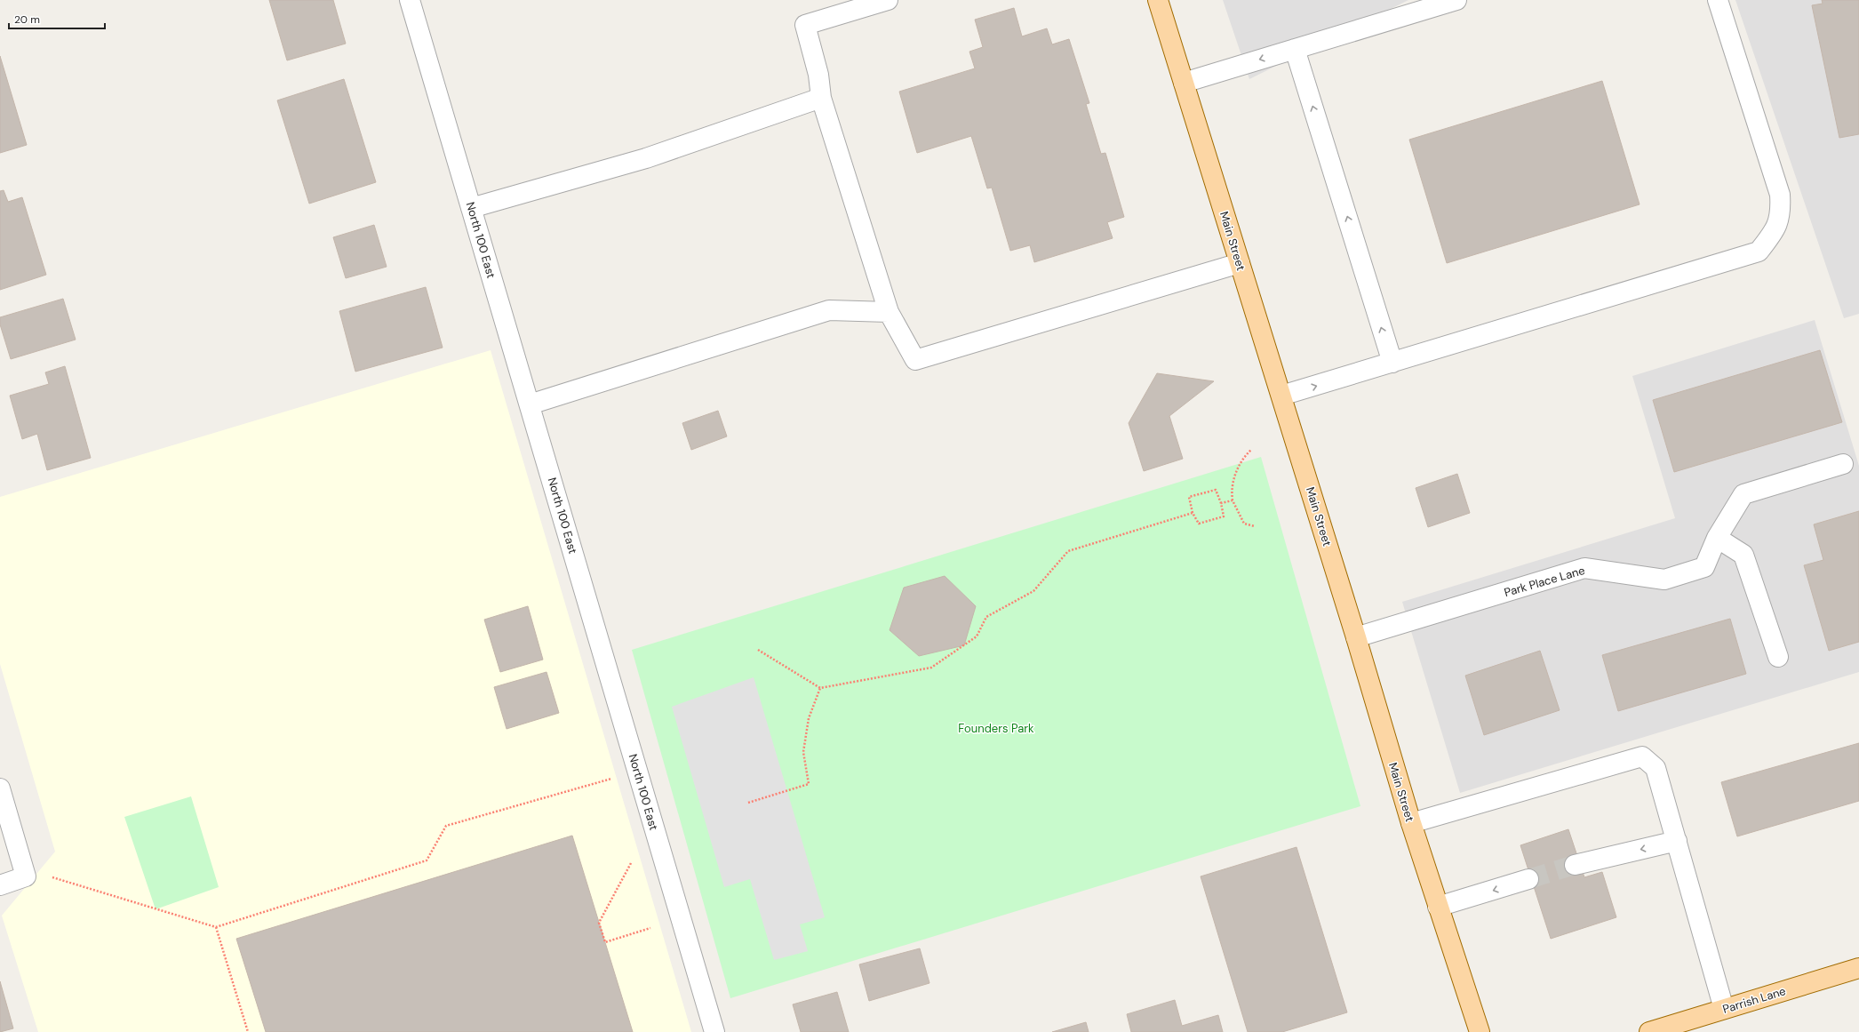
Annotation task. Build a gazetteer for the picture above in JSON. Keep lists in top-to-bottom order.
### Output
{
  "streets": {
    "main road": ["Main Street", "Parrish Lane"],
    "street": ["North 100 East", "Park Place Lane"]
  },
  "crossings": [
    ["Main Street", "Park Place Lane"]
  ],
  "parks": ["Founders Park"],
  "scale_bar": "20 m"
}
